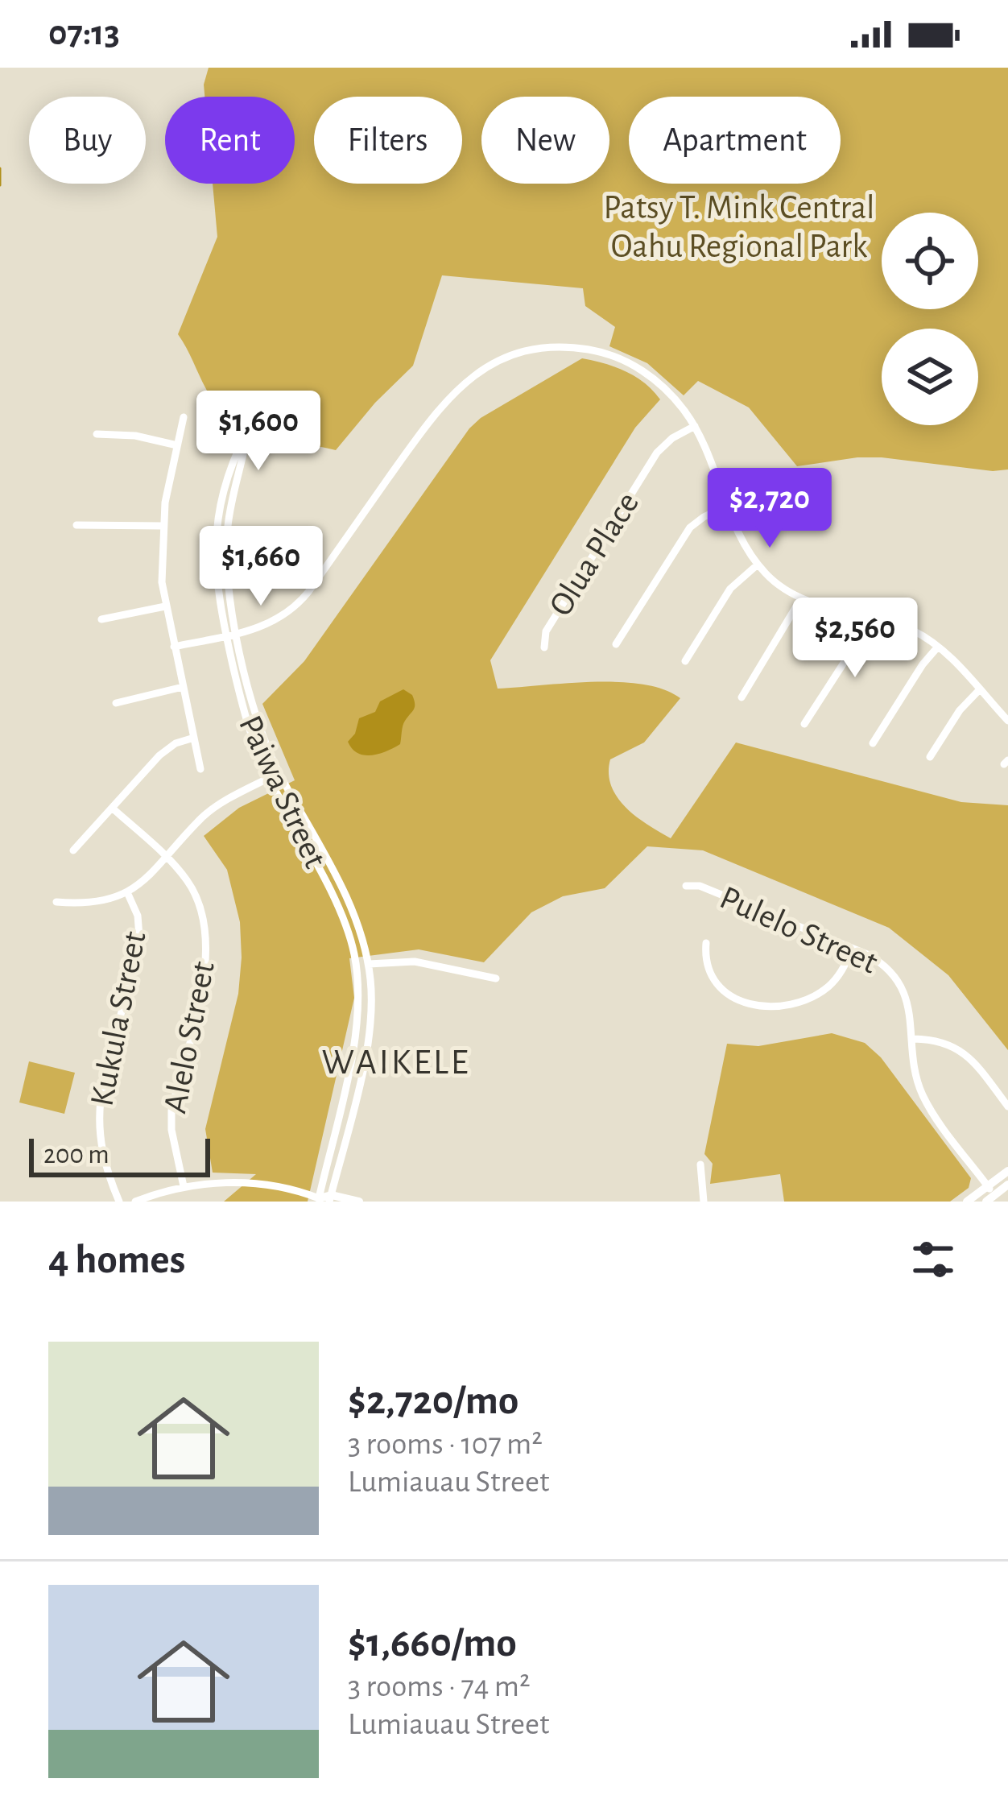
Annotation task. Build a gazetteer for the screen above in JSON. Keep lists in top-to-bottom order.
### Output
{
  "streets": {
    "street": [
      "Olua Place",
      "Paiwa Street",
      "Pulelo Street",
      "Kukula Street",
      "Alelo Street"
    ]
  },
  "districts": ["WAIKELE"],
  "parks": ["Patsy T. Mink Central Oahu Regional Park"],
  "scale_bar": "200 m",
  "page": {
    "status": "07:13",
    "chip": [
      "Buy",
      "Rent",
      "Filters",
      "New",
      "Apartment"
    ],
    "price": [
      "$1,600",
      "$2,720",
      "$1,660",
      "$2,560"
    ],
    "scale": "200 m",
    "heading": "4 homes",
    "list": [
      {
        "name": "$2,720/mo",
        "note": "3 rooms · 107 m² · Lumiauau Street"
      },
      {
        "name": "$1,660/mo",
        "note": "3 rooms · 74 m² · Lumiauau Street"
      }
    ]
  }
}
